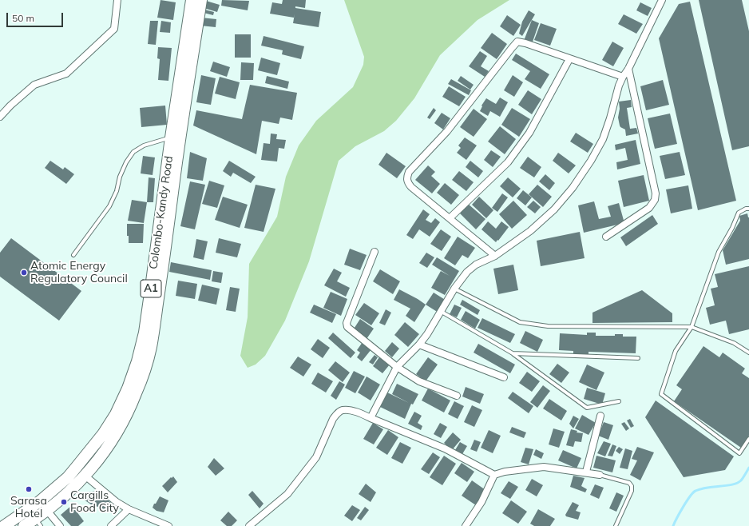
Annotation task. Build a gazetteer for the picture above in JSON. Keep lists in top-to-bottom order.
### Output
{
  "streets": {
    "highway": ["Colombo-Kandy Road", "A1"]
  },
  "places": ["Atomic Energy Regulatory Council", "Sarasa Hotel", "Cargills Food City"],
  "scale_bar": "50 m"
}
